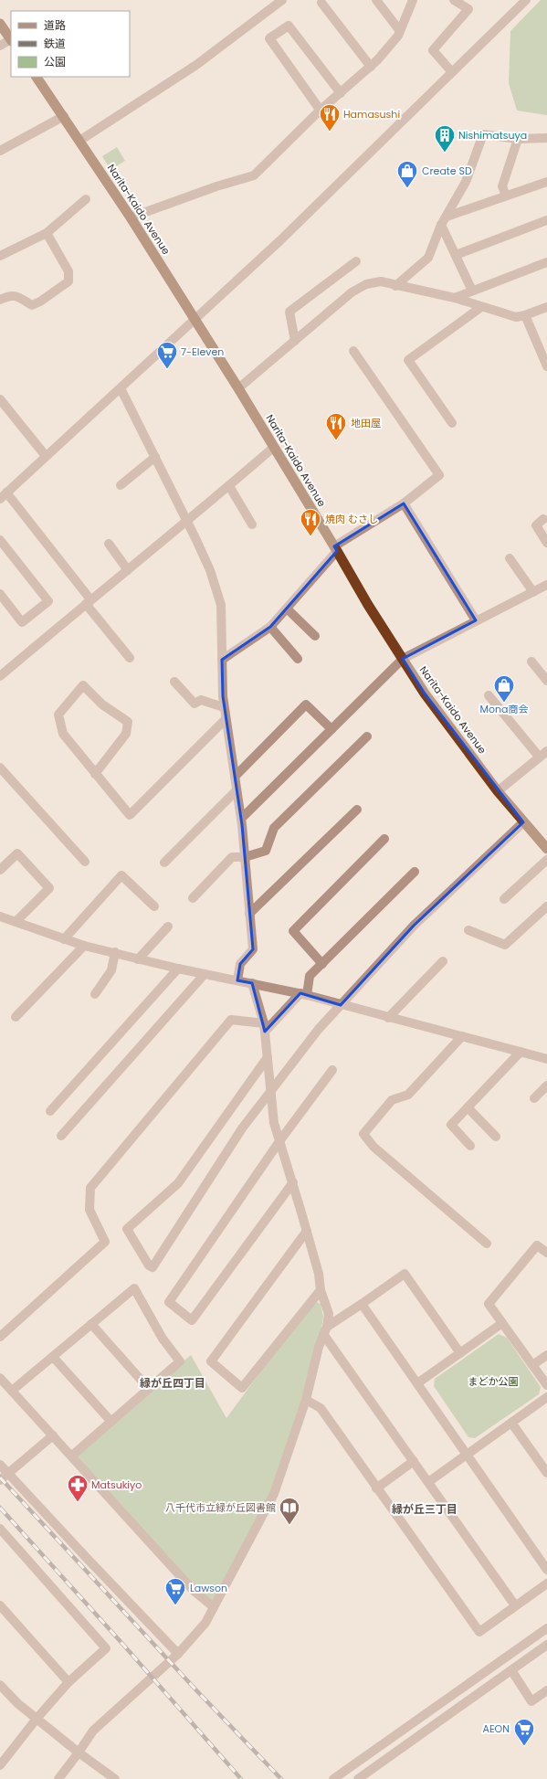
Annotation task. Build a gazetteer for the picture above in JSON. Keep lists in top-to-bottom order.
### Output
{
  "streets": {
    "highway": ["Narita-Kaido Avenue"]
  },
  "districts": ["緑が丘四丁目", "緑が丘三丁目"],
  "parks": ["まどか公園"],
  "places": {
    "restaurant": ["Hamasushi", "地田屋", "焼肉 むさし"],
    "building": ["Nishimatsuya"],
    "shop": ["Create SD", "Mona商会"],
    "supermarket": ["7-Eleven", "Lawson", "AEON"],
    "pharmacy": ["Matsukiyo"],
    "library": ["八千代市立緑が丘図書館"]
  },
  "legend": ["道路", "鉄道", "公園"]
}
